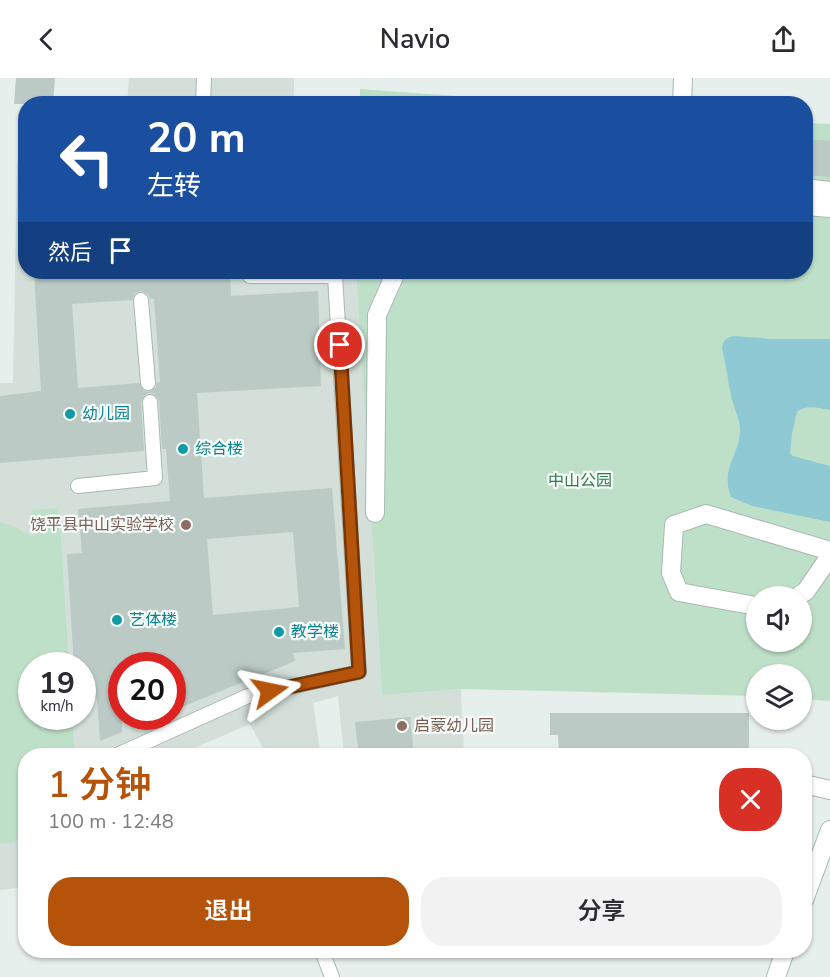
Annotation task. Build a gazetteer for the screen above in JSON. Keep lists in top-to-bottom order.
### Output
{
  "parks": ["中山公园"],
  "places": [
    "幼儿园",
    "综合楼",
    "饶平县中山实验学校",
    "艺体楼",
    "教学楼",
    "启蒙幼儿园"
  ],
  "page": {
    "header": "Navio",
    "turn": ["20 m", "左转"],
    "then": "然后",
    "speed": "19 km/h",
    "limit": "20",
    "heading": ["1 分钟", "100 m · 12:48"],
    "buttons": ["退出", "分享"]
  }
}
